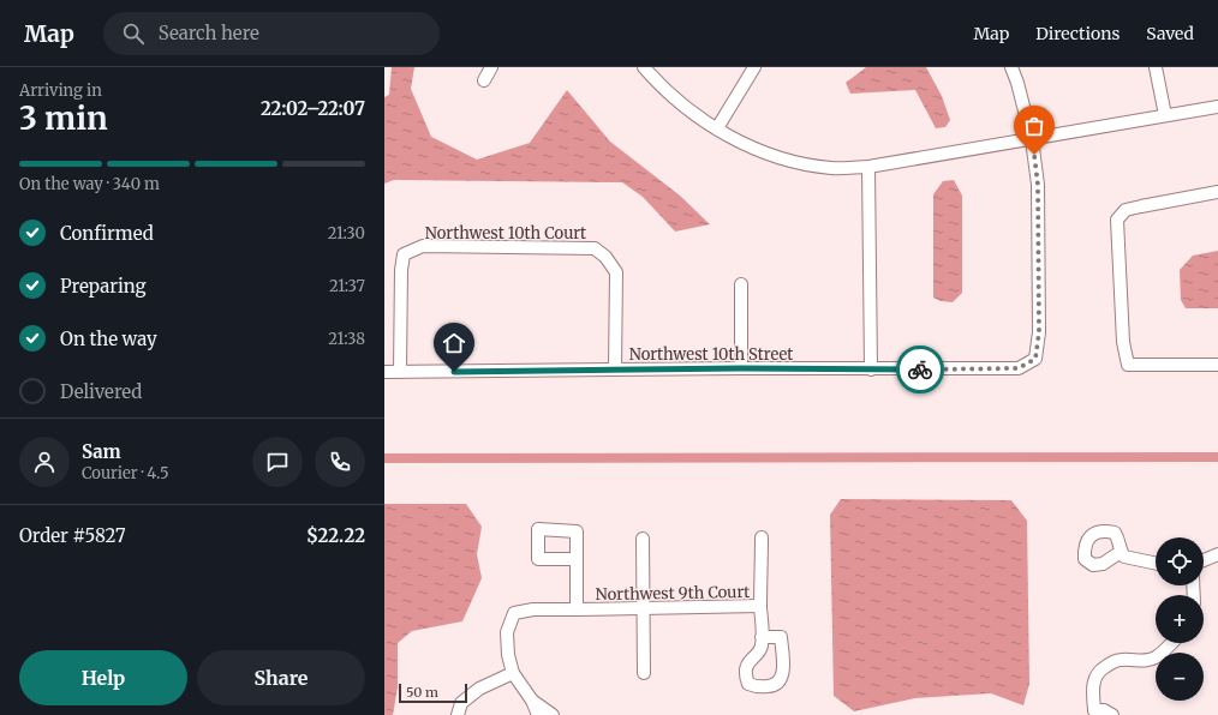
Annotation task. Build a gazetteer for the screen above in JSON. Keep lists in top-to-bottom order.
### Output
{
  "streets": {
    "street": ["Northwest 10th Court", "Northwest 10th Street", "Northwest 9th Court"]
  },
  "crossings": [
    ["Northwest 10th Court", "Northwest 10th Street"]
  ],
  "scale_bar": "50 m",
  "page": {
    "header": "Map",
    "search": "Search here",
    "nav": ["Map", "Directions", "Saved"],
    "heading": ["3 min", "Arriving in", "22:02–22:07"],
    "panel": [
      "Sam",
      "Courier · 4.5",
      "Order #5827",
      "$22.22"
    ],
    "bar": "On the way · 340 m",
    "list": [
      ["Confirmed", "21:30"],
      ["Preparing", "21:37"],
      ["On the way", "21:38"],
      "Delivered"
    ],
    "map_buttons": ["+", "−"],
    "buttons": ["Help", "Share"],
    "scale": "50 m"
  }
}
